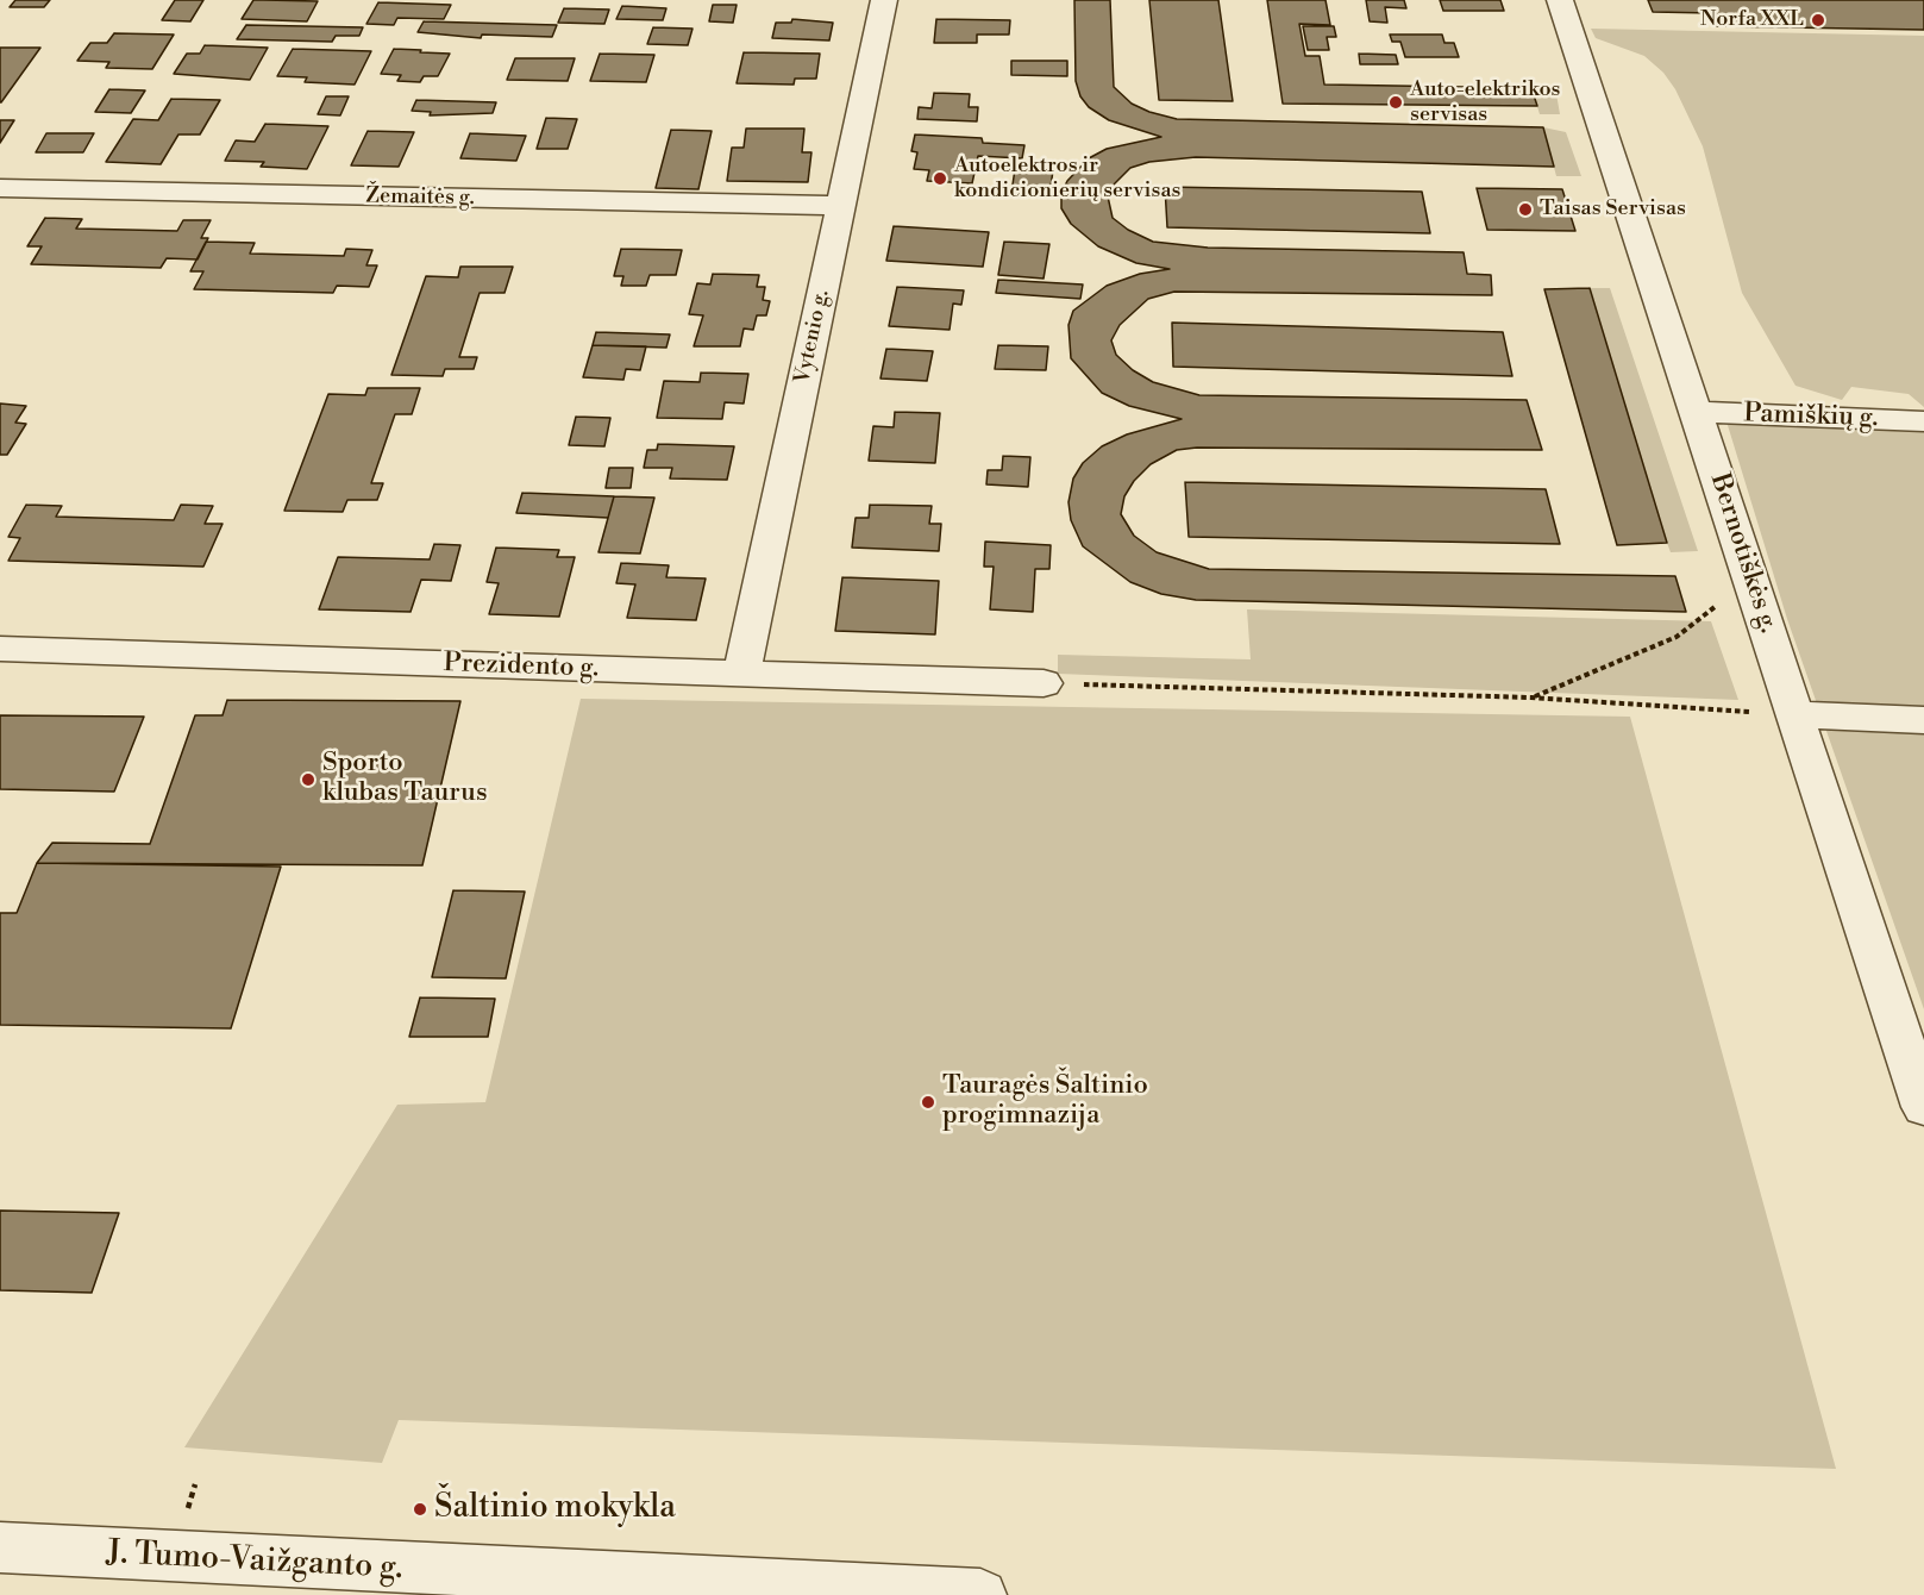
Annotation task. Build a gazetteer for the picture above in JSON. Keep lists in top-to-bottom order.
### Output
{
  "streets": {
    "street": [
      "Žemaitės g.",
      "Vytenio g.",
      "Pamiškių g.",
      "Bernotiškės g.",
      "Prezidento g.",
      "J. Tumo-Vaižganto g."
    ]
  },
  "crossings": [
    ["Žemaitės g.", "Vytenio g."],
    ["Vytenio g.", "Prezidento g."],
    ["Pamiškių g.", "Bernotiškės g."]
  ],
  "places": [
    "Norfa XXL",
    "Auto-elektrikos servisas",
    "Autoelektros ir kondicionierių servisas",
    "Taisas Servisas",
    "Sporto klubas Taurus",
    "Tauragės Šaltinio progimnazija",
    "Šaltinio mokykla"
  ]
}
